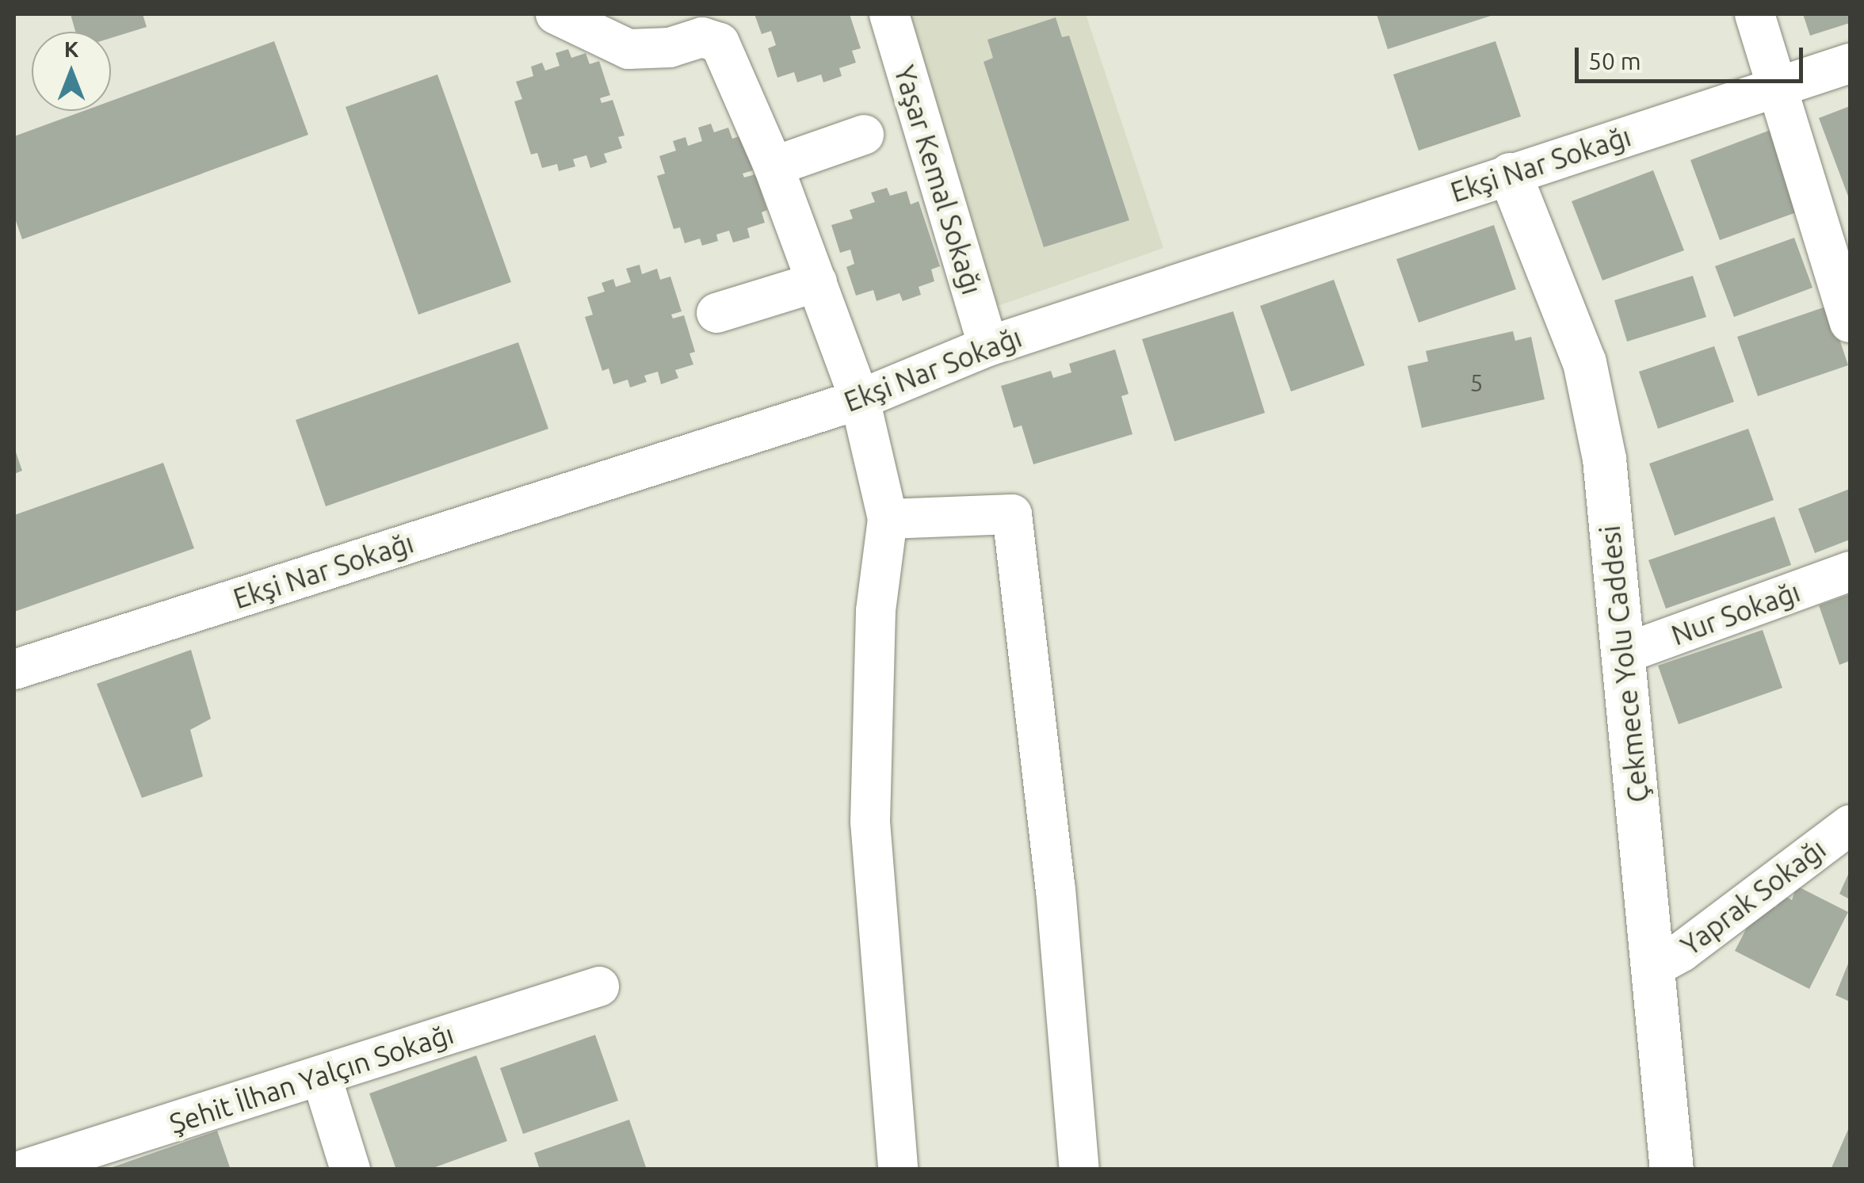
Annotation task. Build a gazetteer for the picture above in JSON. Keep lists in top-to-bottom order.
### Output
{
  "streets": {
    "main road": ["Çekmece Yolu Caddesi"],
    "street": [
      "Ekşi Nar Sokağı",
      "Yaşar Kemal Sokağı",
      "Nur Sokağı",
      "Yaprak Sokağı",
      "Şehit İlhan Yalçın Sokağı"
    ]
  },
  "crossings": [
    ["Ekşi Nar Sokağı", "Yaşar Kemal Sokağı"],
    ["Ekşi Nar Sokağı", "Çekmece Yolu Caddesi"],
    ["Nur Sokağı", "Çekmece Yolu Caddesi"],
    ["Çekmece Yolu Caddesi", "Yaprak Sokağı"]
  ],
  "house_numbers": ["5"],
  "scale_bar": "50 m",
  "north": "top"
}
